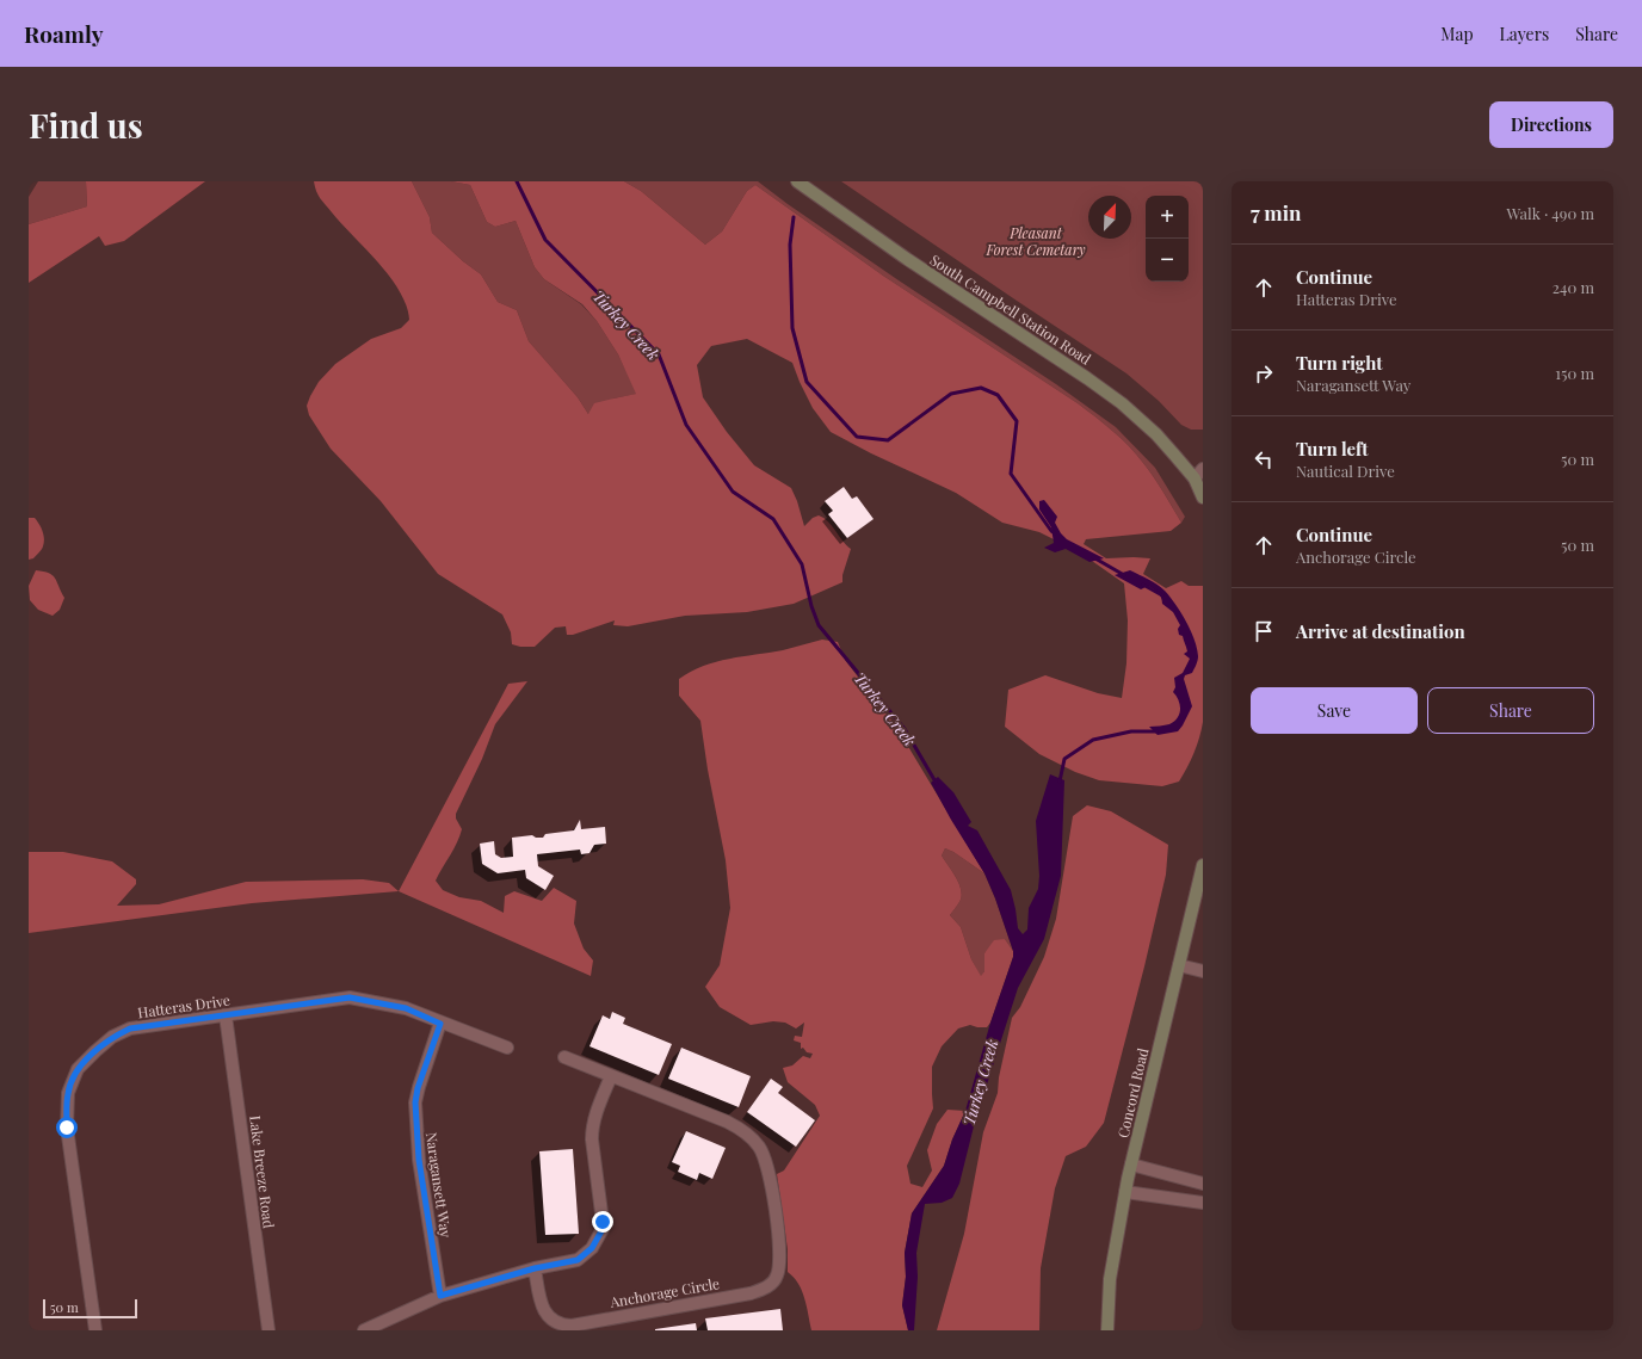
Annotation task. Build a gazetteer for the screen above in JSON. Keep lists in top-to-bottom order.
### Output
{
  "streets": {
    "main road": ["South Campbell Station Road", "Concord Road"],
    "street": [
      "Hatteras Drive",
      "Lake Breeze Road",
      "Naragansett Way",
      "Anchorage Circle"
    ]
  },
  "crossings": [
    ["Hatteras Drive", "Lake Breeze Road"],
    ["Hatteras Drive", "Naragansett Way"]
  ],
  "water": ["Turkey Creek"],
  "parks": ["Pleasant Forest Cemetary"],
  "scale_bar": "50 m",
  "north": "top right",
  "page": {
    "header": "Roamly",
    "nav": ["Map", "Layers", "Share"],
    "buttons": [
      "Directions",
      ["Save", "Share"]
    ],
    "title": "Find us",
    "heading": ["7 min", "Walk · 490 m"],
    "map_buttons": ["+", "−"],
    "list": [
      ["Continue", "Hatteras Drive", "240 m"],
      ["Turn right", "Naragansett Way", "150 m"],
      ["Turn left", "Nautical Drive", "50 m"],
      ["Continue", "Anchorage Circle", "50 m"],
      "Arrive at destination"
    ],
    "scale": "50 m"
  }
}
